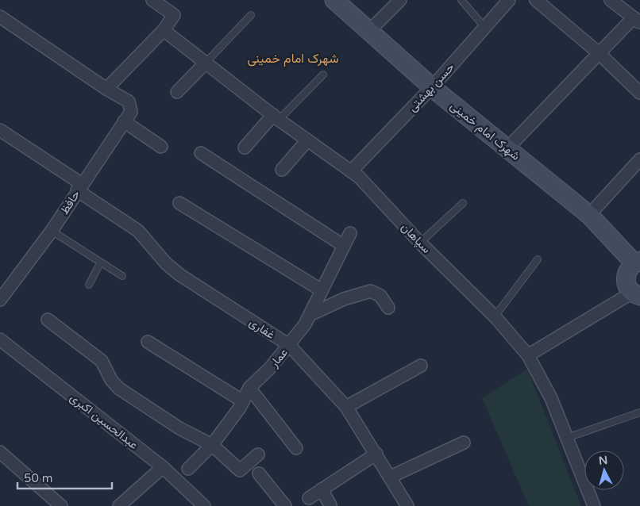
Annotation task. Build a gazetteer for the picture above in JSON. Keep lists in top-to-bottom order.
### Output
{
  "streets": {
    "street": [
      "حسن بهشتی",
      "شهرک امام خمینی",
      "حافظ",
      "سپاهان",
      "غفاری",
      "عمار",
      "عبدالحسین اکبری"
    ]
  },
  "crossings": [
    ["حسن بهشتی", "شهرک امام خمینی"],
    ["حسن بهشتی", "سپاهان"],
    ["حافظ", "غفاری"],
    ["غفاری", "عمار"]
  ],
  "districts": ["شهرک امام خمینی"],
  "scale_bar": "50 m",
  "north": "top"
}
